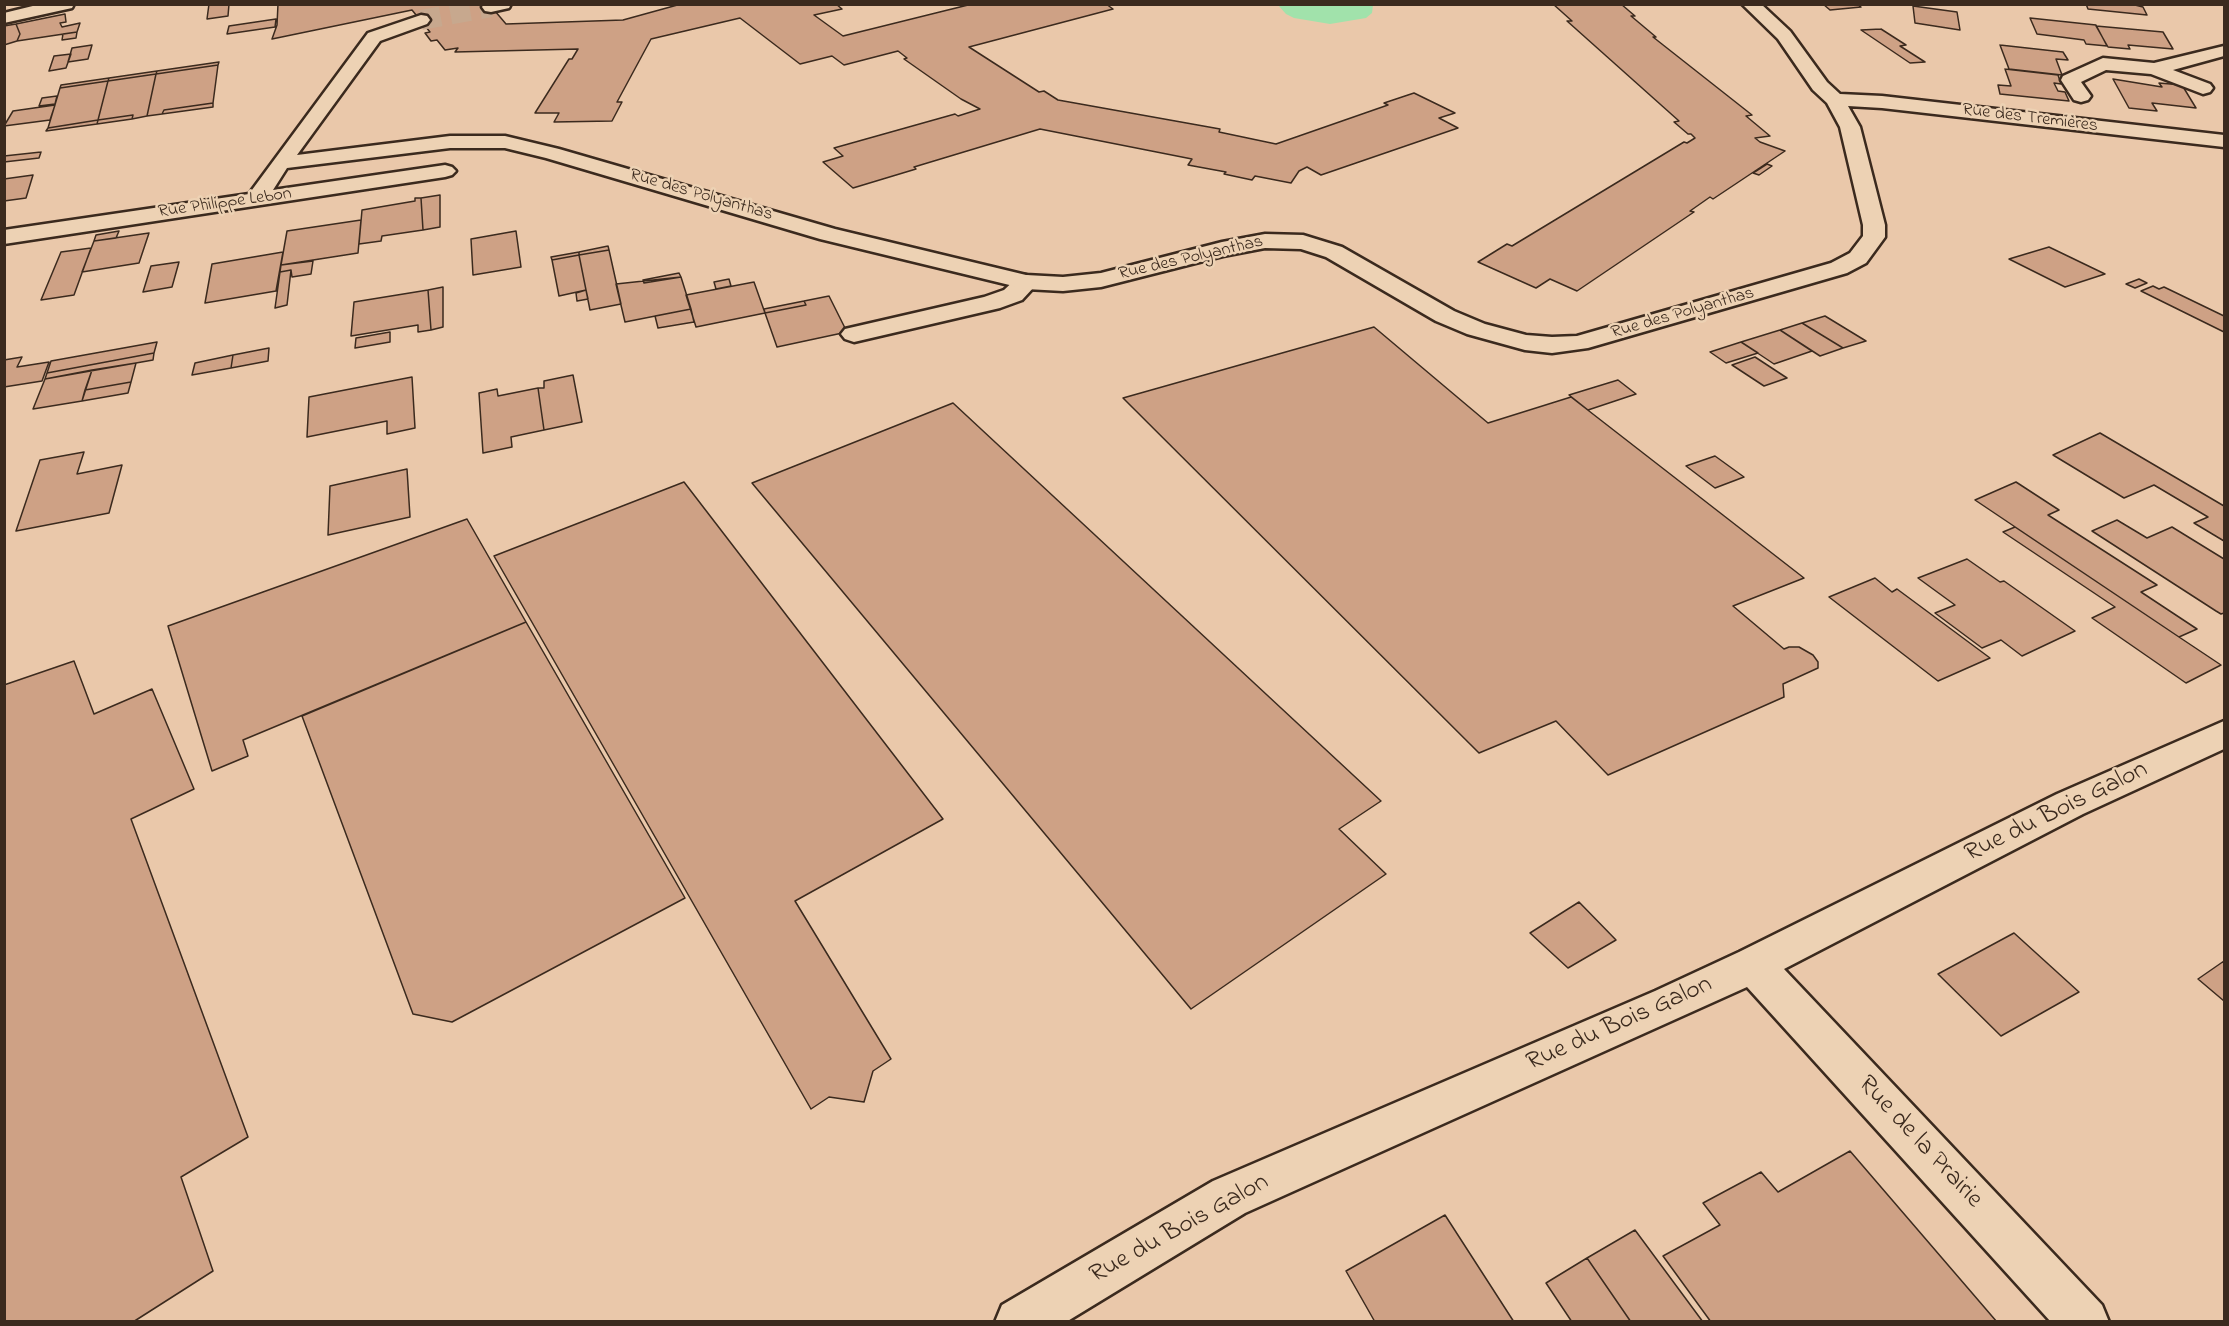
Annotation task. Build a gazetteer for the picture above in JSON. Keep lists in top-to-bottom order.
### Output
{
  "streets": {
    "street": [
      "Rue des Tremières",
      "Rue des Polyanthas",
      "Rue Philippe Lebon",
      "Rue du Bois Galon",
      "Rue de la Prairie"
    ]
  },
  "crossings": [
    ["Rue des Tremières", "Rue des Polyanthas"],
    ["Rue du Bois Galon", "Rue de la Prairie"]
  ]
}
